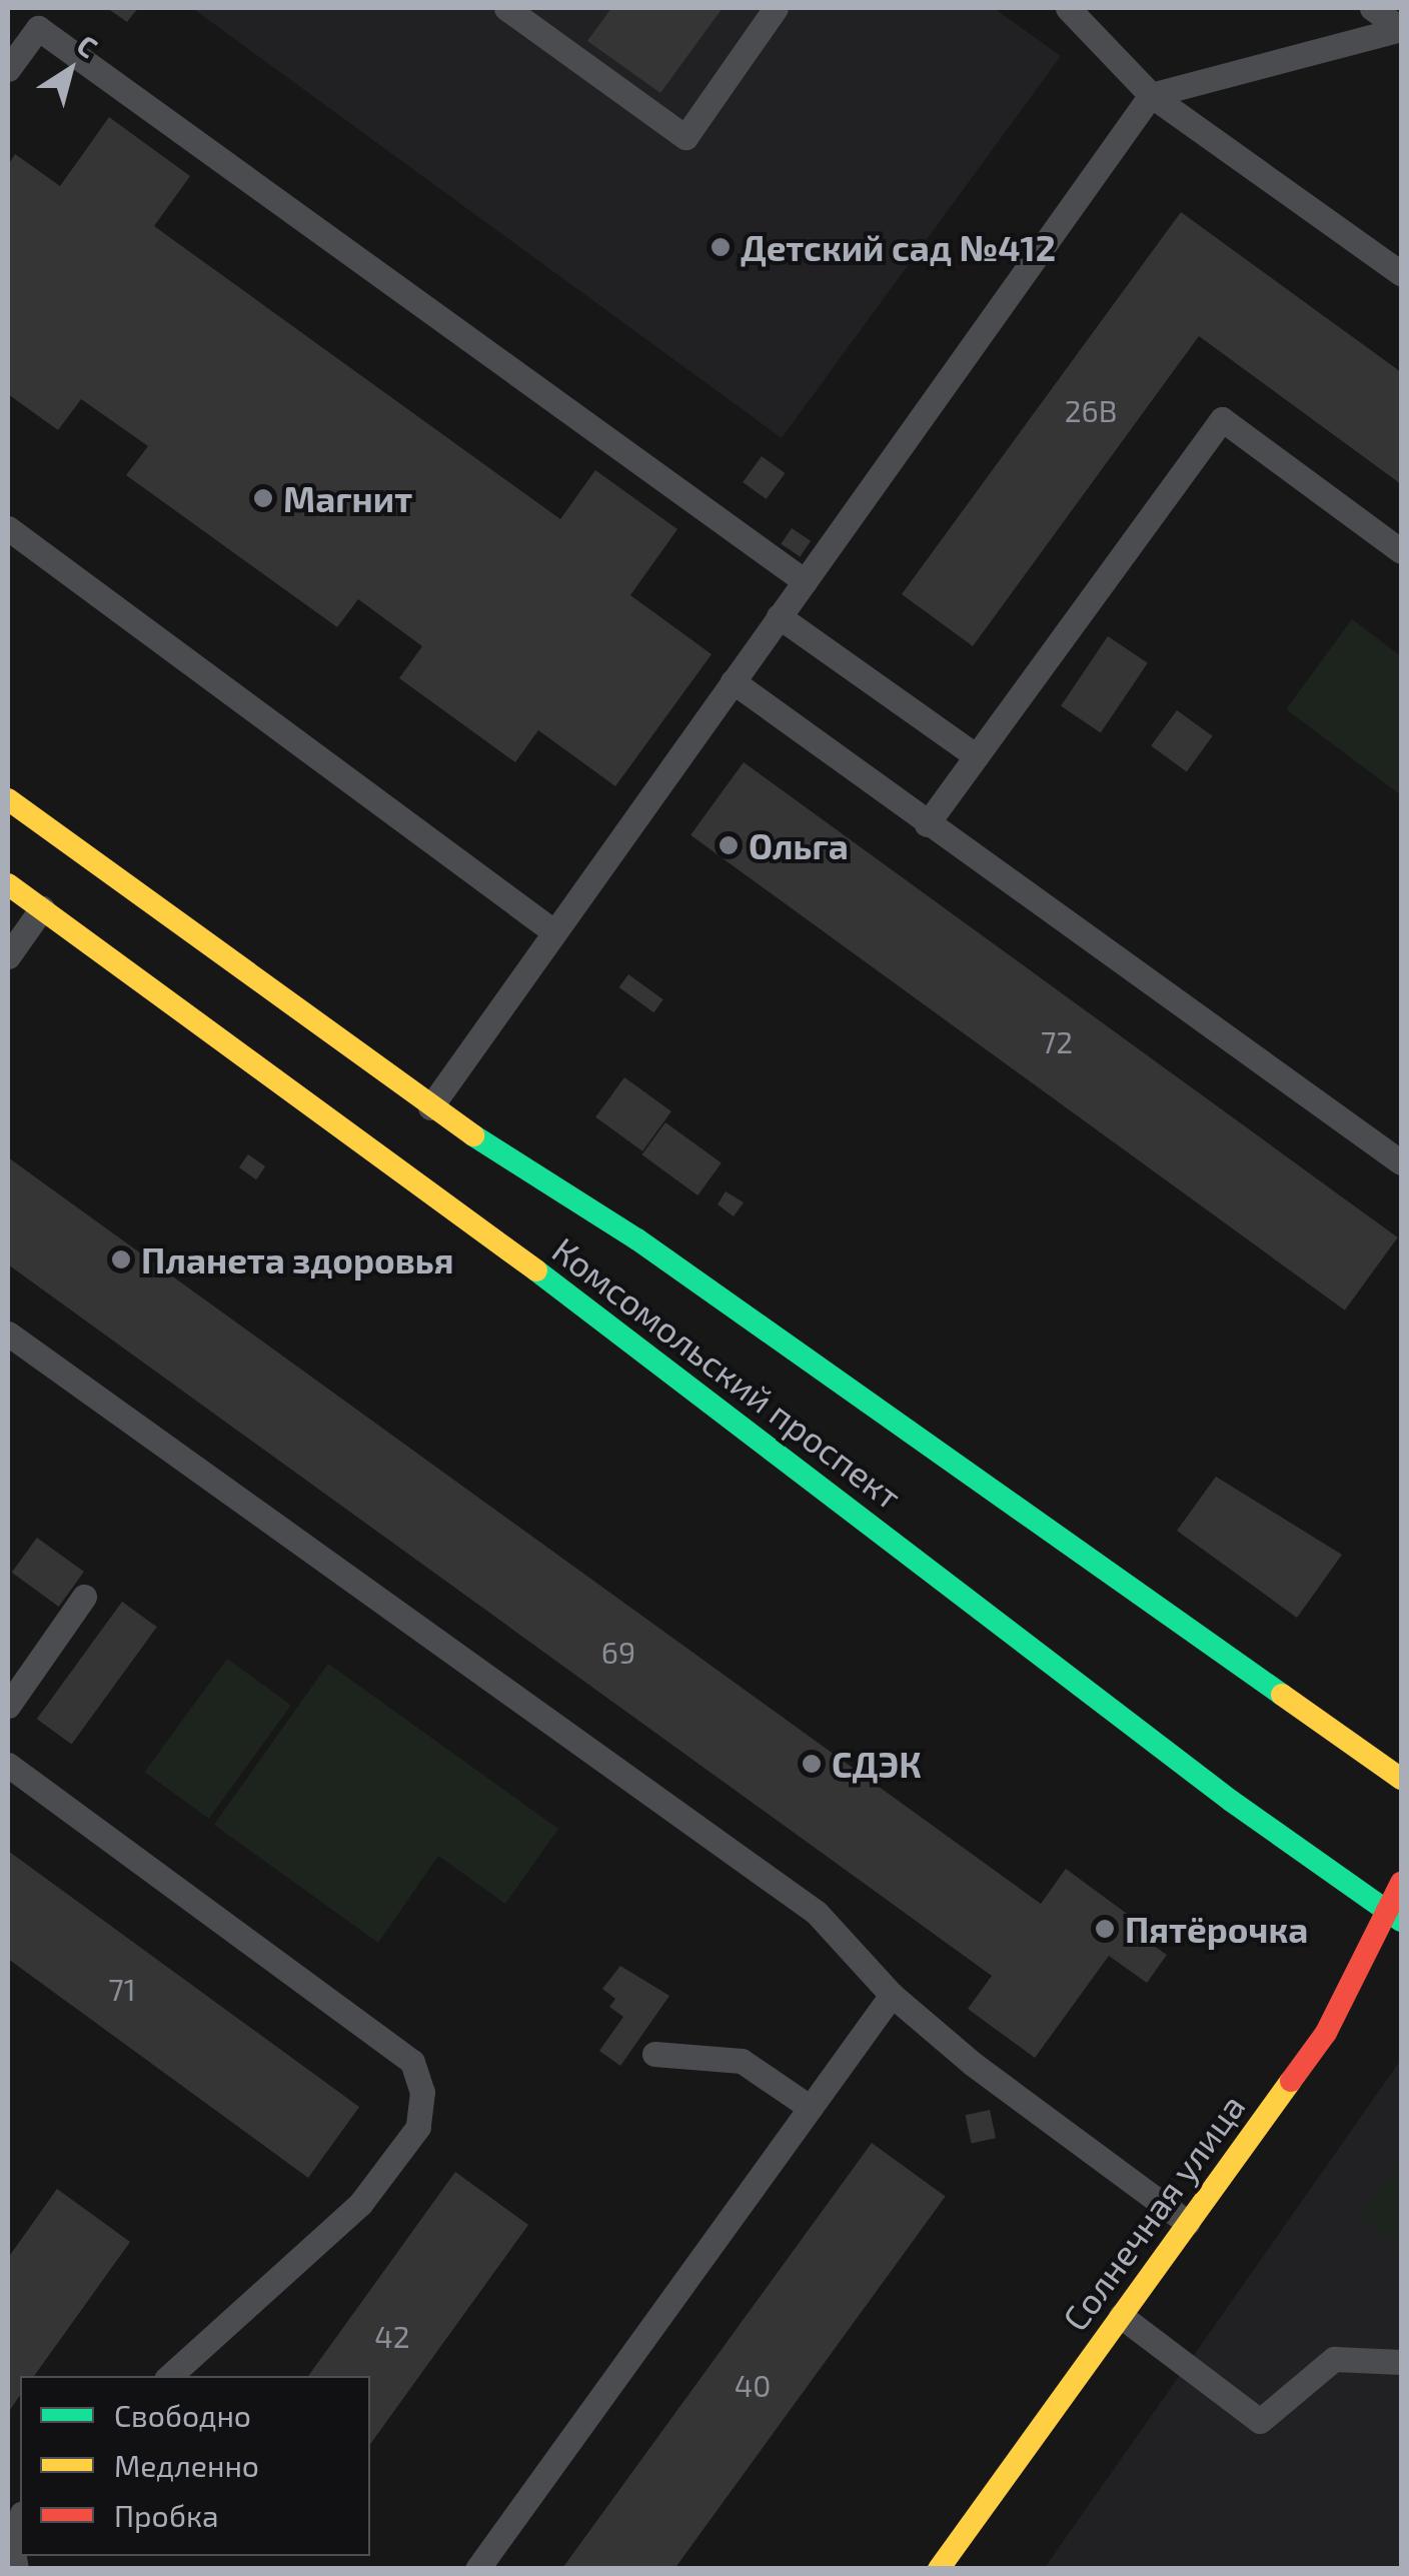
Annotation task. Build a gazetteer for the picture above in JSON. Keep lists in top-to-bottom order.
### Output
{
  "streets": {
    "main road": ["Комсомольский проспект", "Солнечная улица"]
  },
  "crossings": [
    ["Комсомольский проспект", "Солнечная улица"]
  ],
  "places": [
    "Детский сад №412",
    "Магнит",
    "Ольга",
    "Планета здоровья",
    "СДЭК",
    "Пятёрочка"
  ],
  "house_numbers": [
    "26В",
    "72",
    "69",
    "71",
    "42",
    "40"
  ],
  "legend": ["Свободно", "Медленно", "Пробка"],
  "north": "top right"
}
